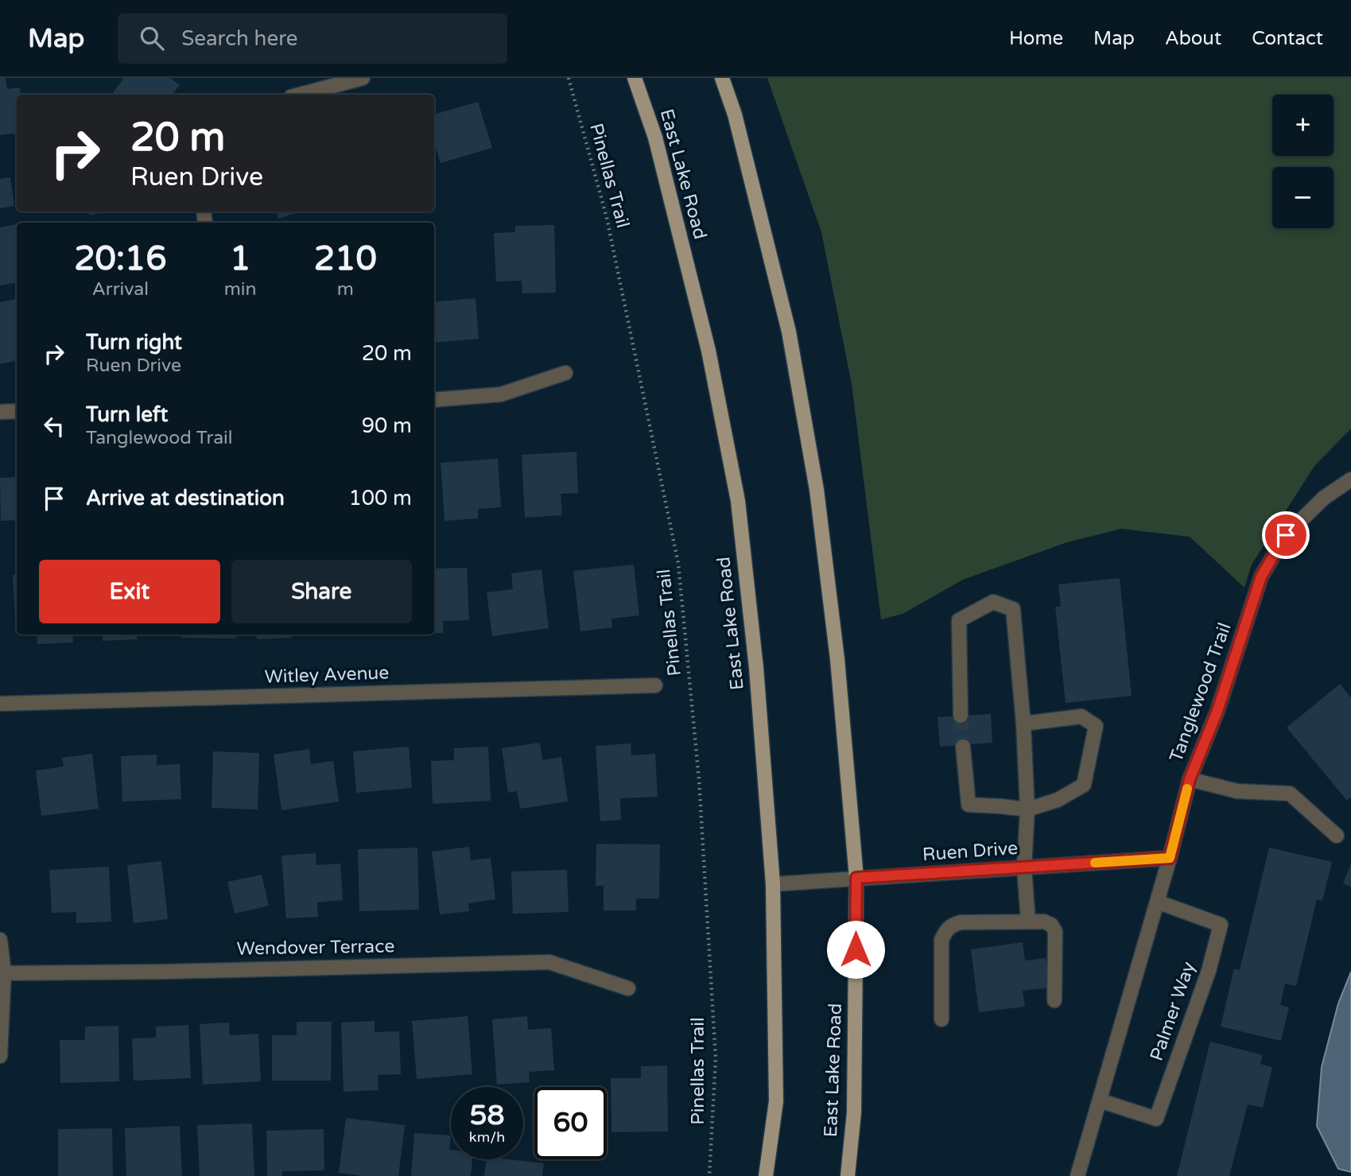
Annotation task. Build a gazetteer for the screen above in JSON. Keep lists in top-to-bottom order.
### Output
{
  "streets": {
    "main road": ["East Lake Road"],
    "street": [
      "Witley Avenue",
      "Tanglewood Trail",
      "Ruen Drive",
      "Wendover Terrace",
      "Palmer Way"
    ],
    "path": ["Pinellas Trail"]
  },
  "crossings": [
    ["East Lake Road", "Ruen Drive"],
    ["Tanglewood Trail", "Ruen Drive"],
    ["Tanglewood Trail", "Palmer Way"]
  ],
  "page": {
    "header": "Map",
    "search": "Search here",
    "nav": [
      "Home",
      "Map",
      "About",
      "Contact"
    ],
    "map_buttons": ["+", "−"],
    "turn": ["20 m", "Ruen Drive"],
    "eta": [
      "20:16",
      "Arrival",
      "1",
      "min",
      "210",
      "m"
    ],
    "list": [
      {
        "name": "Turn right",
        "note": "Ruen Drive",
        "value": "20 m"
      },
      {
        "name": "Turn left",
        "note": "Tanglewood Trail",
        "value": "90 m"
      },
      {
        "name": "Arrive at destination",
        "value": "100 m"
      }
    ],
    "buttons": ["Exit", "Share"],
    "speed": "58 km/h",
    "limit": "60"
  }
}
